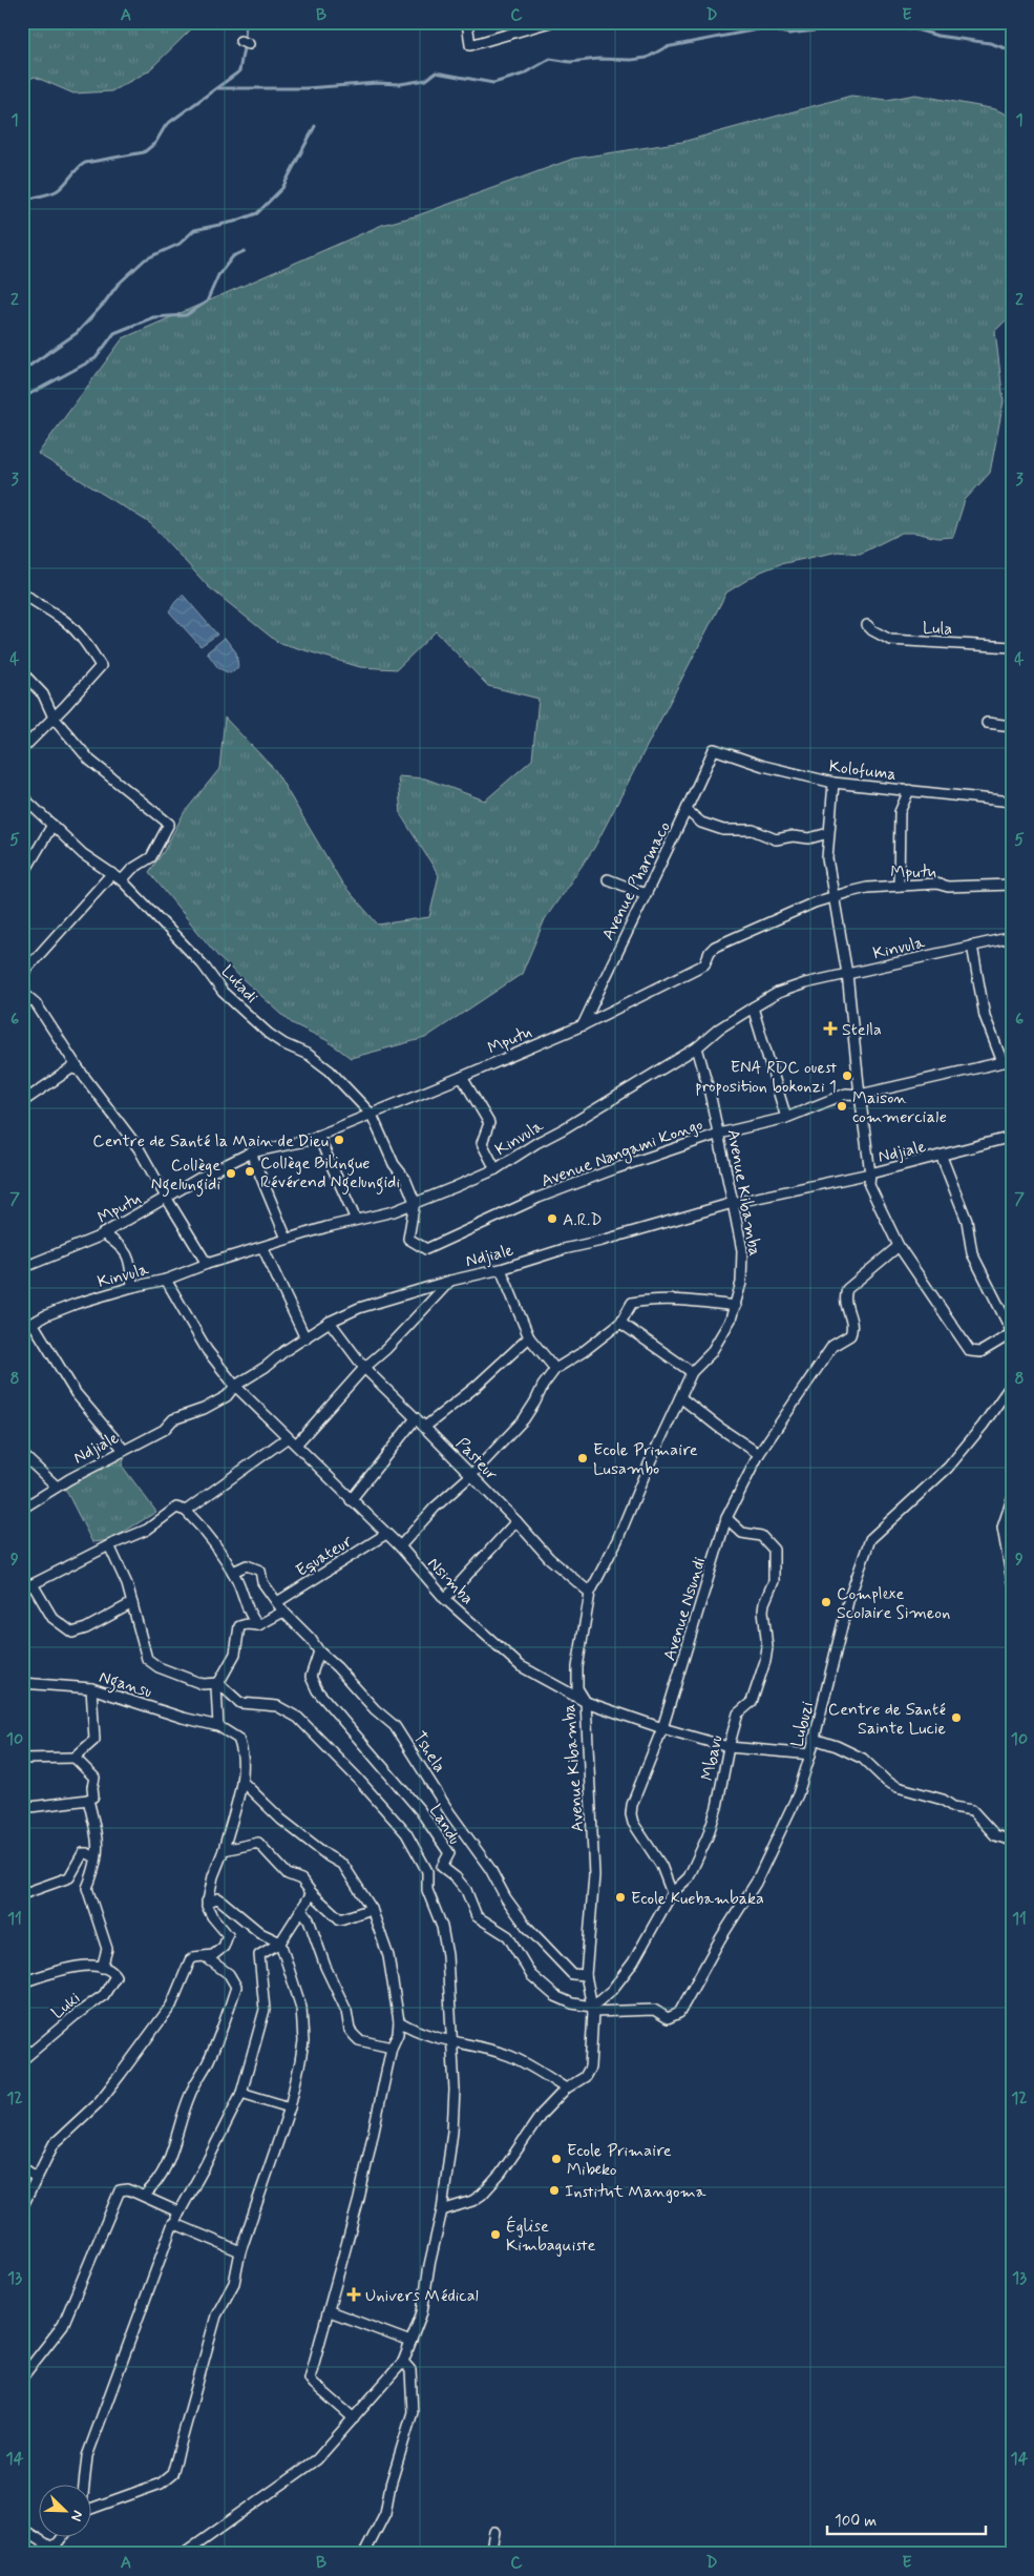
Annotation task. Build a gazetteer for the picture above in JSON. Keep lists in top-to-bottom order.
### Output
{
  "streets": {
    "street": [
      "Lula",
      "Kolofuma",
      "Mputu",
      "Avenue Pharmaco",
      "Kinvula",
      "Lutadi",
      "Ndjiale",
      "Avenue Nangami Kongo",
      "Avenue Kibamba",
      "Pasteur",
      "Equateur",
      "Nsimba",
      "Avenue Nsundi",
      "Ngansu",
      "Lubuzi",
      "Tshela",
      "Mbavu",
      "Landu",
      "Luki"
    ]
  },
  "crossings": [
    ["Kolofuma", "Avenue Pharmaco"],
    ["Mputu", "Avenue Pharmaco"],
    ["Mputu", "Lutadi"],
    ["Kinvula", "Lutadi"],
    ["Kinvula", "Avenue Nangami Kongo"],
    ["Kinvula", "Avenue Kibamba"],
    ["Kinvula", "Nsimba"],
    ["Lutadi", "Avenue Nangami Kongo"],
    ["Ndjiale", "Avenue Kibamba"],
    ["Ndjiale", "Pasteur"],
    ["Ndjiale", "Nsimba"],
    ["Avenue Nangami Kongo", "Avenue Kibamba"],
    ["Avenue Kibamba", "Pasteur"],
    ["Avenue Kibamba", "Nsimba"],
    ["Avenue Kibamba", "Lubuzi"],
    ["Avenue Kibamba", "Tshela"],
    ["Avenue Kibamba", "Mbavu"],
    ["Avenue Kibamba", "Landu"],
    ["Equateur", "Nsimba"],
    ["Equateur", "Tshela"],
    ["Nsimba", "Avenue Nsundi"],
    ["Nsimba", "Lubuzi"],
    ["Nsimba", "Mbavu"],
    ["Avenue Nsundi", "Mbavu"],
    ["Lubuzi", "Mbavu"],
    ["Lubuzi", "Landu"],
    ["Tshela", "Landu"],
    ["Mbavu", "Landu"]
  ],
  "places": {
    "health": ["Stella", "Univers Médical"],
    "other": [
      "ENA RDC ouest proposition bokonzi 1",
      "Maison commerciale",
      "Centre de Santé la Main de Dieu",
      "Collège Bilingue Révérend Ngelungidi",
      "Collège Ngelungidi",
      "A.R.D",
      "Ecole Primaire Lusambo",
      "Complexe Scolaire Simeon",
      "Centre de Santé Sainte Lucie",
      "Ecole Kuebambaka",
      "Ecole Primaire Mibeko",
      "Institut Mangoma",
      "Église Kimbaguiste"
    ]
  },
  "scale_bar": "100 m",
  "north": "bottom right",
  "grid": {
    "columns": [
      "A",
      "B",
      "C",
      "D",
      "E"
    ],
    "rows": [
      "1",
      "2",
      "3",
      "4",
      "5",
      "6",
      "7",
      "8",
      "9",
      "10",
      "11",
      "12",
      "13",
      "14"
    ]
  }
}
